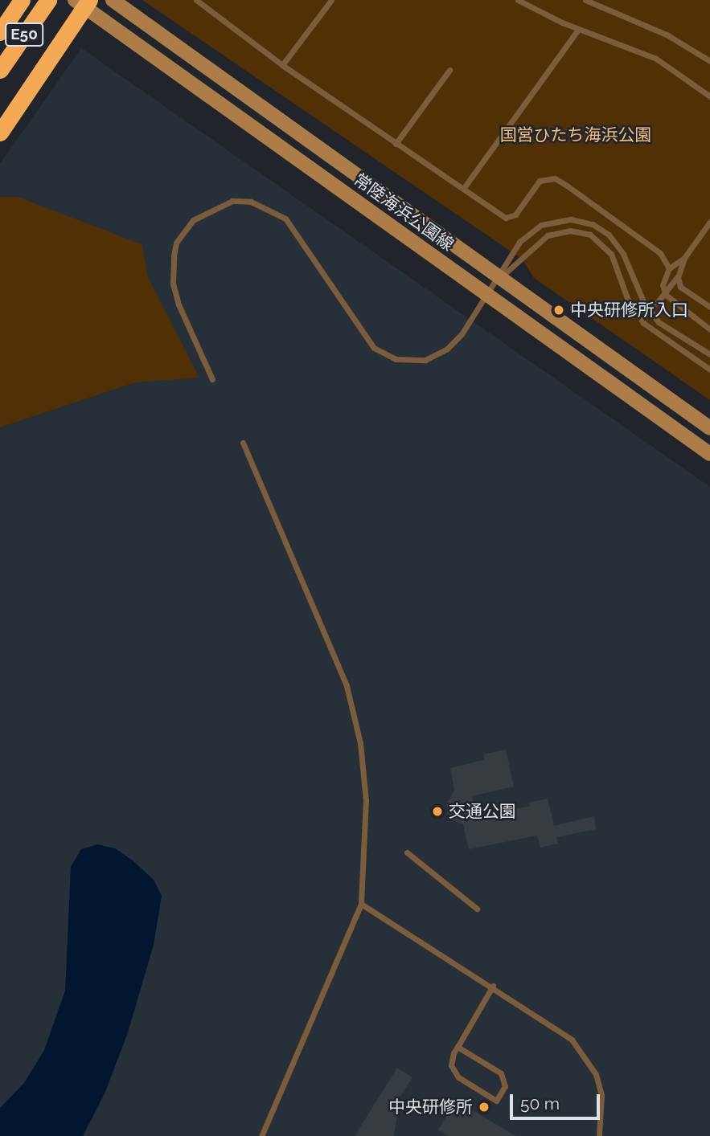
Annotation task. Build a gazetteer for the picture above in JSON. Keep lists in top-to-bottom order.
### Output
{
  "streets": {
    "highway": ["E50"],
    "main road": ["常陸海浜公園線"]
  },
  "parks": ["国営ひたち海浜公園"],
  "places": ["中央研修所入口", "交通公園", "中央研修所"],
  "scale_bar": "50 m"
}
